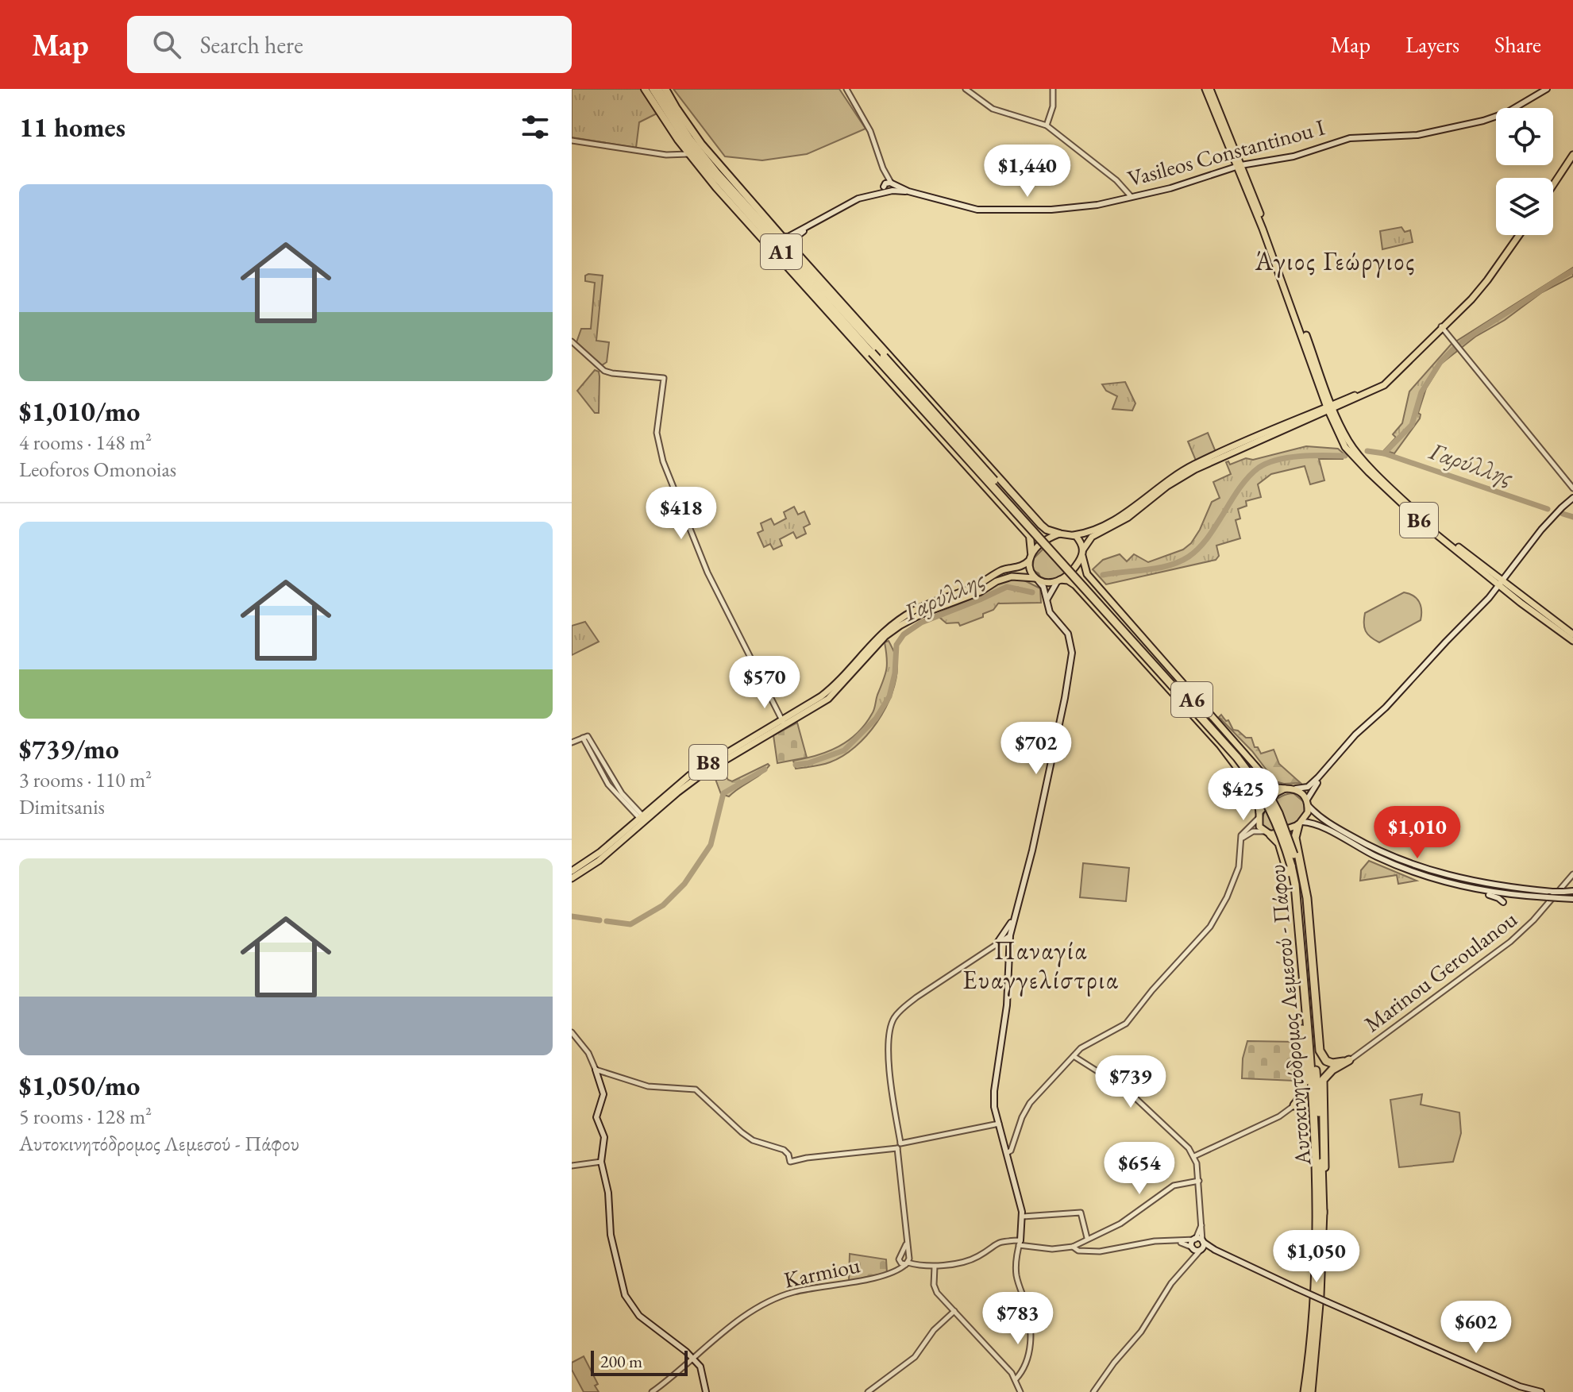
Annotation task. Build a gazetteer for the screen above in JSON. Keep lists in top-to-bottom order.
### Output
{
  "streets": {
    "highway": ["A1", "A6", "Αυτοκινητόδρομος Λεμεσού - Πάφου"],
    "main road": ["Vasileos Constantinou I", "B6", "B8"],
    "street": ["Marinou Geroulanou", "Karmiou"]
  },
  "crossings": [
    ["Vasileos Constantinou I", "B6"],
    ["A1", "A6"],
    ["A6", "Αυτοκινητόδρομος Λεμεσού - Πάφου"]
  ],
  "districts": ["Άγιος Γεώργιος", "Παναγία Ευαγγελίστρια"],
  "water": ["Γαρύλλης"],
  "scale_bar": "200 m",
  "page": {
    "header": "Map",
    "search": "Search here",
    "nav": ["Map", "Layers", "Share"],
    "heading": "11 homes",
    "price": [
      "$1,440",
      "$418",
      "$570",
      "$702",
      "$425",
      "$1,010",
      "$739",
      "$654",
      "$1,050",
      "$783",
      "$602"
    ],
    "list": [
      {
        "name": "$1,010/mo",
        "note": "4 rooms · 148 m² · Leoforos Omonoias"
      },
      {
        "name": "$739/mo",
        "note": "3 rooms · 110 m² · Dimitsanis"
      },
      {
        "name": "$1,050/mo",
        "note": "5 rooms · 128 m² · Αυτοκινητόδρομος Λεμεσού - Πάφου"
      }
    ],
    "scale": "200 m"
  }
}
